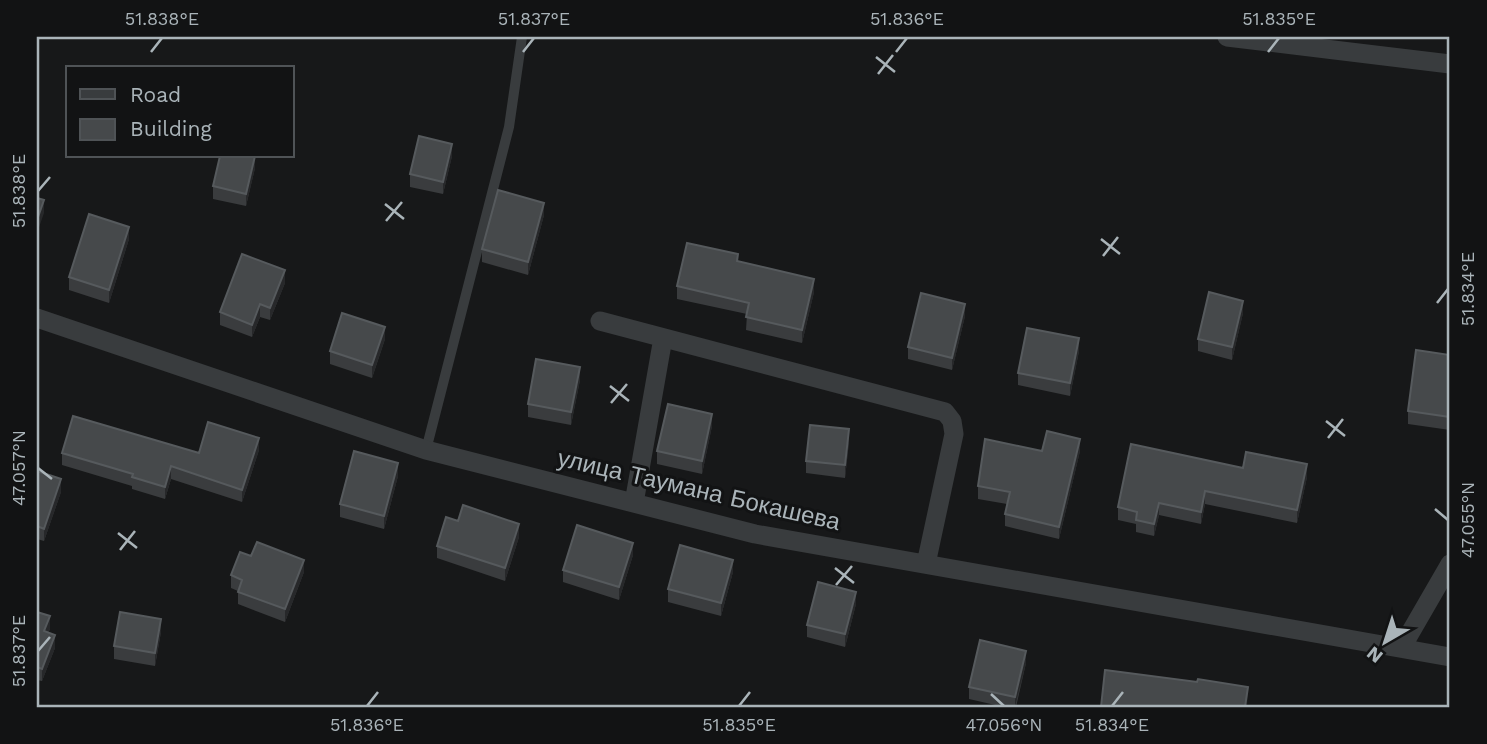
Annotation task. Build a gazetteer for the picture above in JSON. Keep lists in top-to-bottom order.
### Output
{
  "streets": {
    "street": ["улица Таумана Бокашева"]
  },
  "legend": ["Road", "Building"],
  "north": "bottom left",
  "coordinates": [
    "51.838°E",
    "51.837°E",
    "51.836°E",
    "51.835°E",
    "51.834°E",
    "47.057°N",
    "47.055°N",
    "47.056°N"
  ]
}
